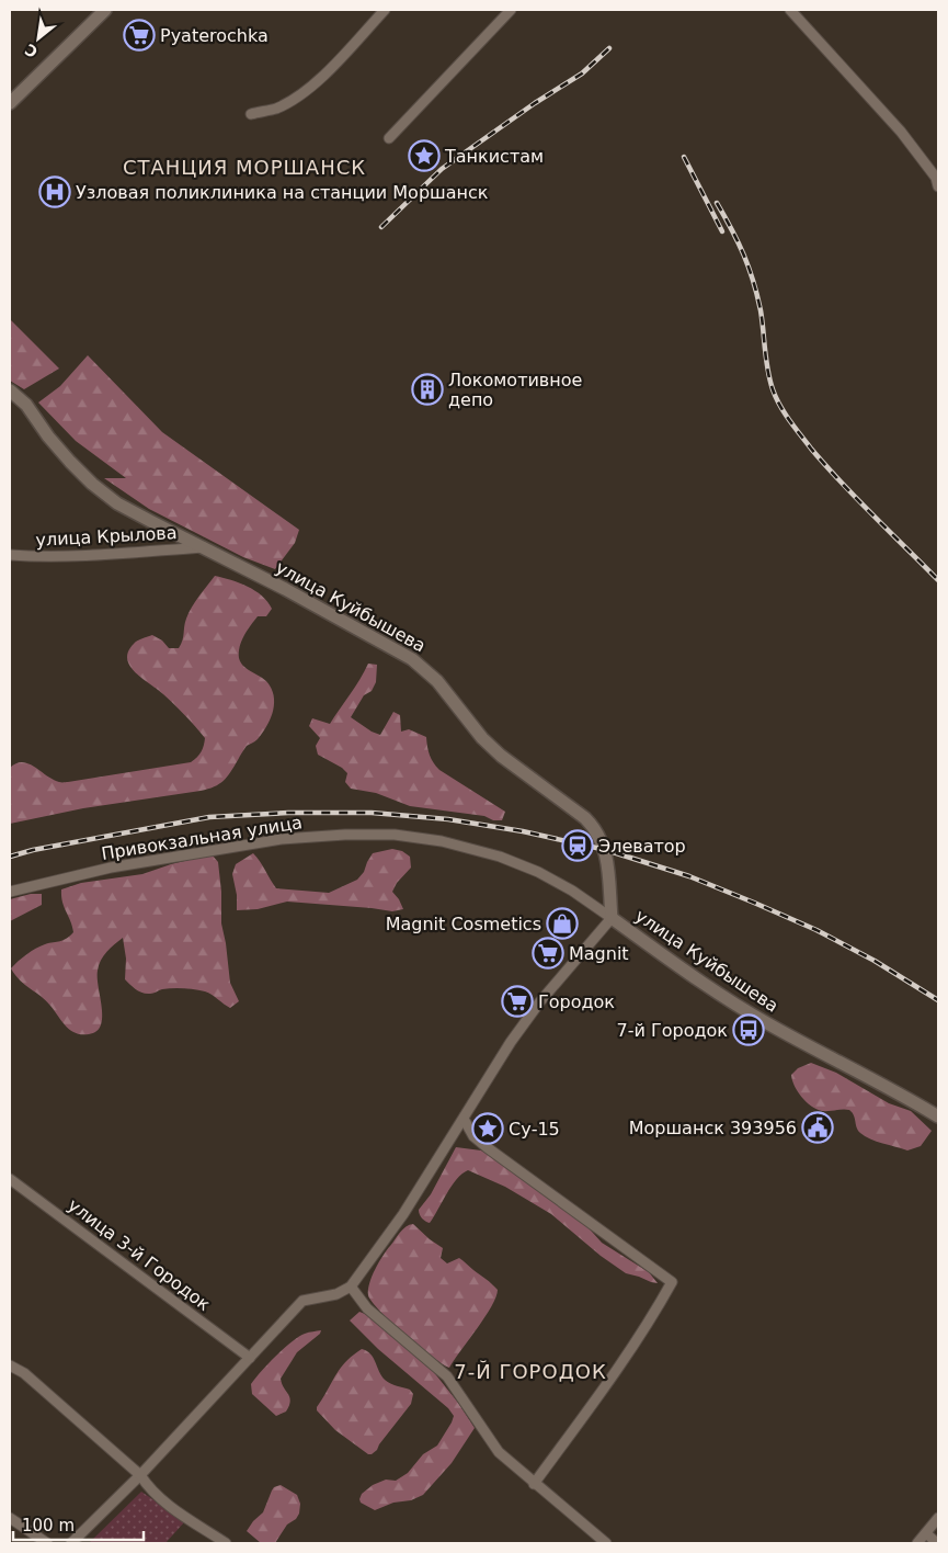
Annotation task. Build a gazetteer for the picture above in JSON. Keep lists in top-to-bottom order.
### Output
{
  "streets": {
    "street": [
      "улица Крылова",
      "улица Куйбышева",
      "Привокзальная улица",
      "улица 3-й Городок"
    ]
  },
  "crossings": [
    ["улица Крылова", "улица Куйбышева"],
    ["улица Куйбышева", "Привокзальная улица"]
  ],
  "districts": ["СТАНЦИЯ МОРШАНСК", "7-Й ГОРОДОК"],
  "places": {
    "supermarket": ["Pyaterochka", "Magnit", "Городок"],
    "place": ["Танкистам", "Су-15"],
    "hospital": ["Узловая поликлиника на станции Моршанск"],
    "building": ["Локомотивное депо"],
    "station": ["Элеватор"],
    "shop": ["Magnit Cosmetics"],
    "bus stop": ["7-й Городок"],
    "public building": ["Моршанск 393956"]
  },
  "scale_bar": "100 m",
  "north": "bottom left"
}
